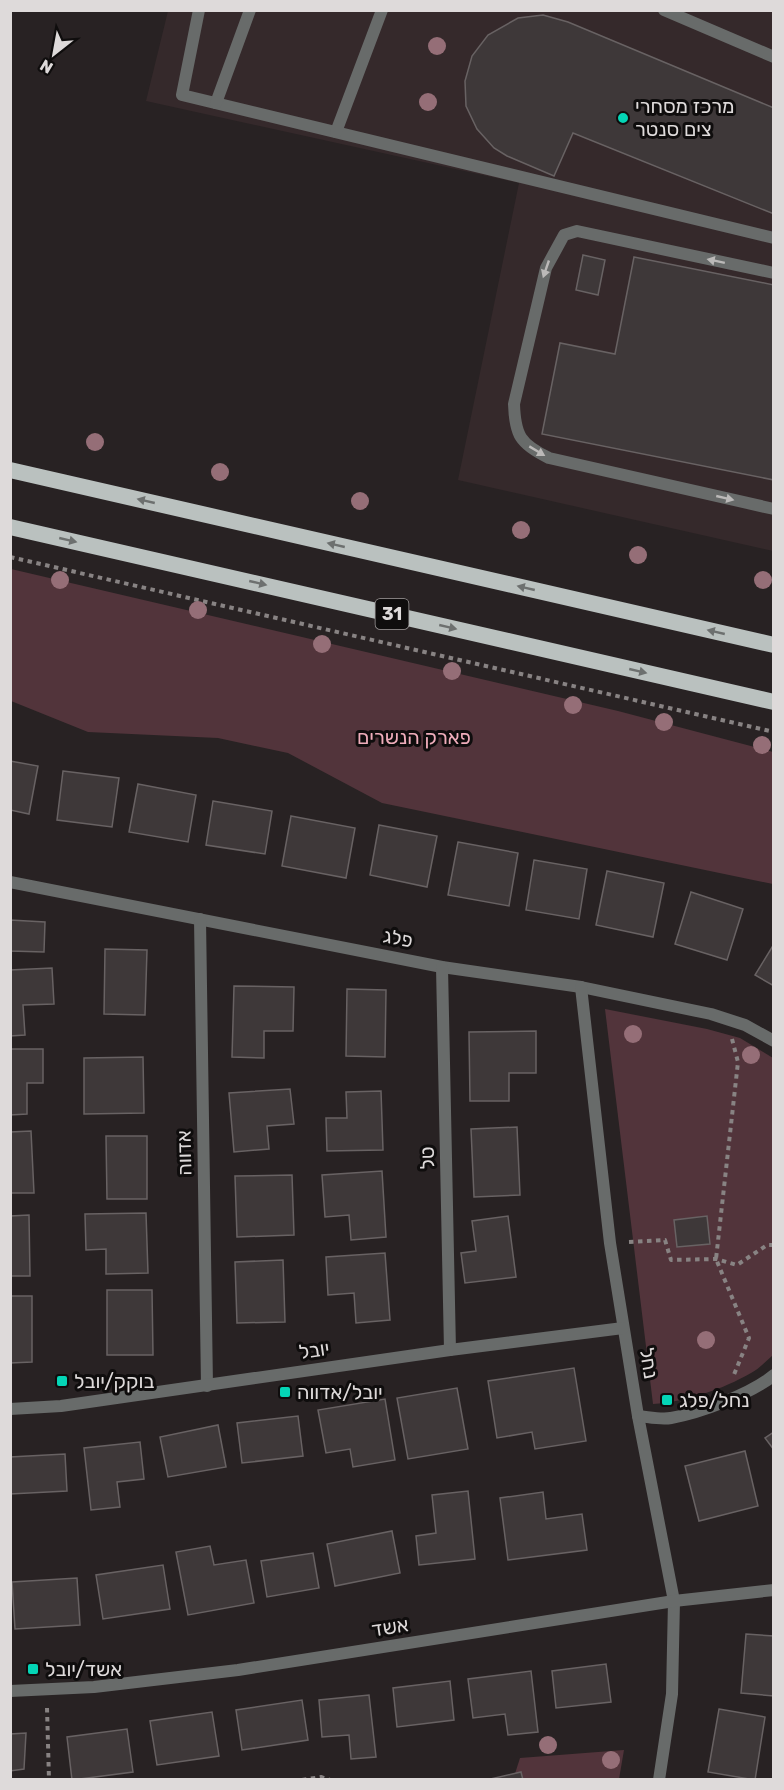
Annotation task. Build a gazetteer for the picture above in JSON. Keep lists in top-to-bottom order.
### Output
{
  "streets": {
    "highway": ["31"],
    "street": [
      "פלג",
      "אדווה",
      "טל",
      "יובל",
      "נחל",
      "אשד"
    ]
  },
  "crossings": [
    ["פלג", "אדווה"],
    ["פלג", "טל"],
    ["פלג", "נחל"],
    ["אדווה", "יובל"],
    ["טל", "יובל"],
    ["יובל", "נחל"],
    ["נחל", "אשד"]
  ],
  "parks": ["פארק הנשרים"],
  "places": {
    "other": ["מרכז מסחרי צים סנטר"],
    "transit": [
      "בוקק/יובל",
      "יובל/אדווה",
      "נחל/פלג",
      "אשד/יובל"
    ]
  },
  "north": "bottom left"
}
